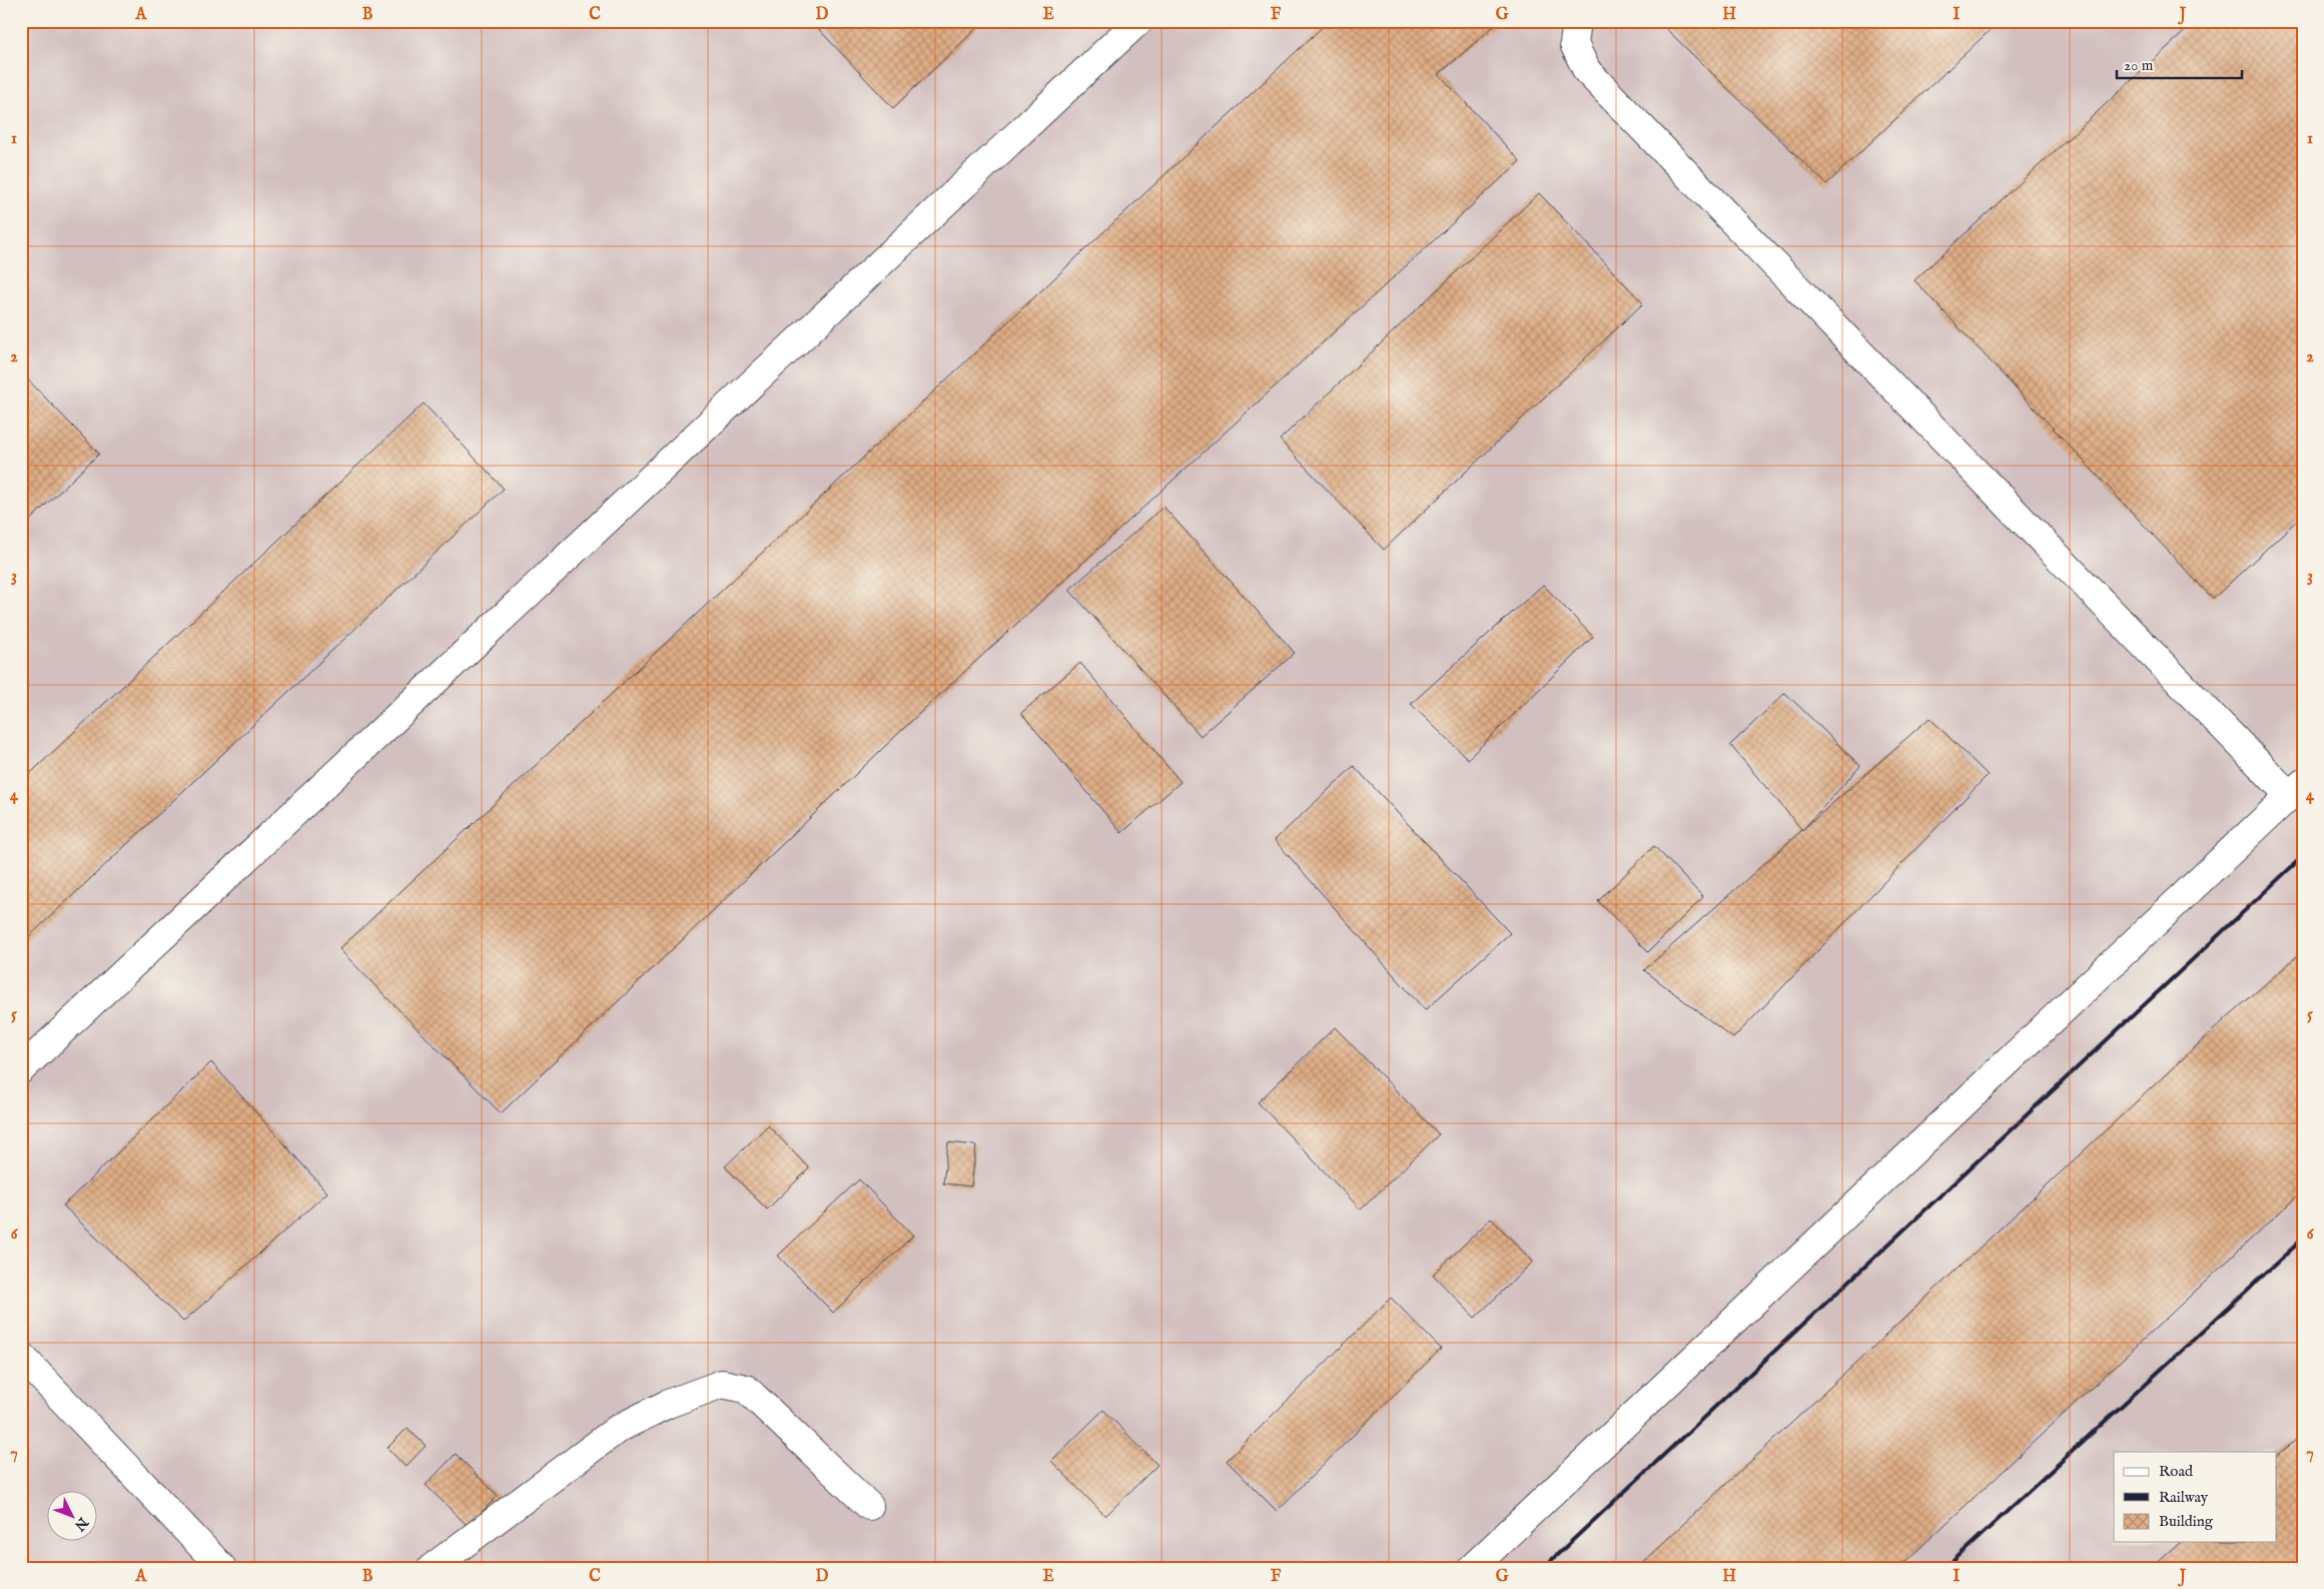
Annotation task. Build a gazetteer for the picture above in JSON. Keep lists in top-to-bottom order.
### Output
{
  "legend": ["Road", "Railway", "Building"],
  "scale_bar": "20 m",
  "north": "bottom right",
  "grid": {
    "columns": [
      "A",
      "B",
      "C",
      "D",
      "E",
      "F",
      "G",
      "H",
      "I",
      "J"
    ],
    "rows": [
      "1",
      "2",
      "3",
      "4",
      "5",
      "6",
      "7"
    ]
  }
}
